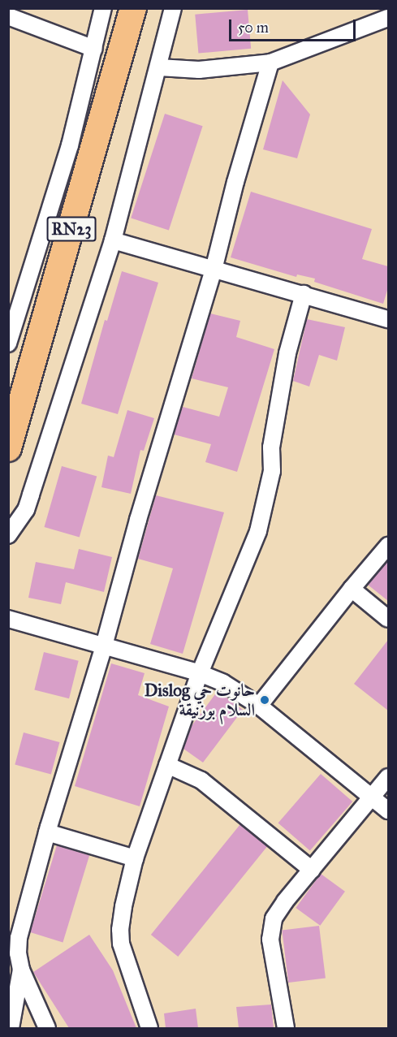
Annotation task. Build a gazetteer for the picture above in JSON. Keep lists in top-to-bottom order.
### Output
{
  "streets": {
    "main road": ["RN23"]
  },
  "places": ["Dislog حانوت حي السلام بوزنيقة"],
  "scale_bar": "50 m"
}
